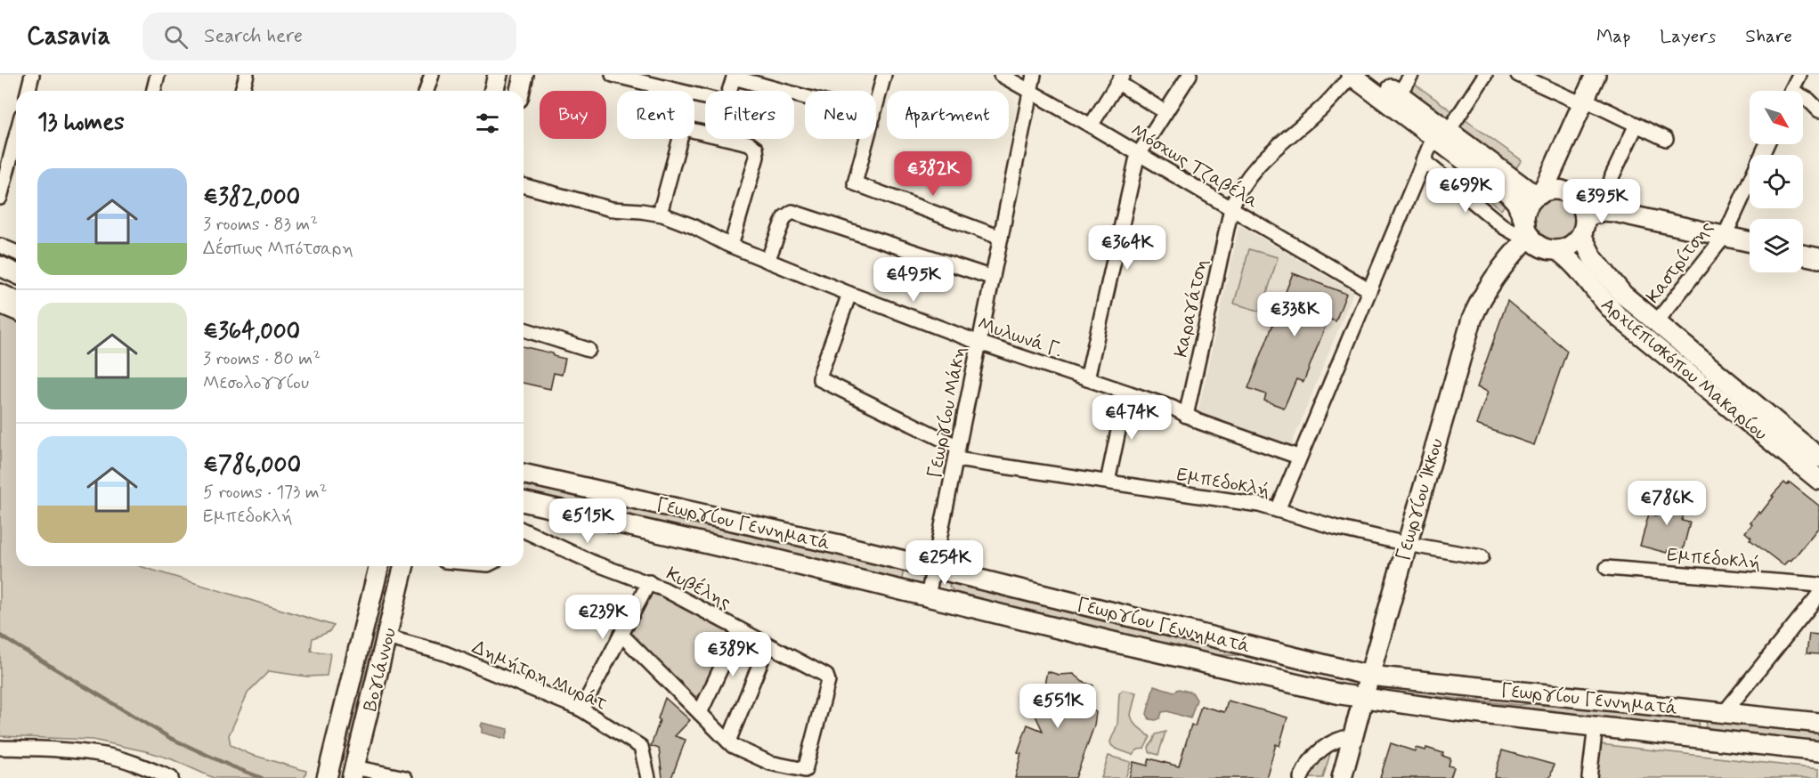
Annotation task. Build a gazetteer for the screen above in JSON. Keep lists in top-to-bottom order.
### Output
{
  "streets": {
    "street": [
      "Μόσχως Τζαβέλα",
      "Καστρίτσης",
      "Καραγάτση",
      "Μυλωνά Γ.",
      "Αρχιεπισκόπου Μακαρίου",
      "Γεωργίου Μάκη",
      "Εμπεδοκλή",
      "Γεωργίου Ίκκου",
      "Γεωργίου Γεννηματά",
      "Κυβέλης",
      "Βογιάννου",
      "Δημήτρη Μυράτ"
    ]
  },
  "crossings": [
    ["Μόσχως Τζαβέλα", "Καραγάτση"],
    ["Μόσχως Τζαβέλα", "Γεωργίου Μάκη"],
    ["Καστρίτσης", "Αρχιεπισκόπου Μακαρίου"],
    ["Καραγάτση", "Μυλωνά Γ."],
    ["Μυλωνά Γ.", "Γεωργίου Μάκη"],
    ["Μυλωνά Γ.", "Εμπεδοκλή"],
    ["Αρχιεπισκόπου Μακαρίου", "Γεωργίου Ίκκου"],
    ["Γεωργίου Μάκη", "Εμπεδοκλή"],
    ["Γεωργίου Μάκη", "Γεωργίου Γεννηματά"],
    ["Εμπεδοκλή", "Γεωργίου Ίκκου"],
    ["Γεωργίου Ίκκου", "Γεωργίου Γεννηματά"],
    ["Βογιάννου", "Δημήτρη Μυράτ"]
  ],
  "north": "bottom right",
  "page": {
    "header": "Casavia",
    "search": "Search here",
    "nav": ["Map", "Layers", "Share"],
    "chip": [
      "Buy",
      "Rent",
      "Filters",
      "New",
      "Apartment"
    ],
    "heading": "13 homes",
    "price": [
      "€382K",
      "€699K",
      "€395K",
      "€364K",
      "€495K",
      "€338K",
      "€474K",
      "€786K",
      "€515K",
      "€254K",
      "€239K",
      "€389K",
      "€551K"
    ],
    "list": [
      {
        "name": "€382,000",
        "note": "3 rooms · 83 m² · Δέσπως Μπότσαρη"
      },
      {
        "name": "€364,000",
        "note": "3 rooms · 80 m² · Μεσολογγίου"
      },
      {
        "name": "€786,000",
        "note": "5 rooms · 173 m² · Εμπεδοκλή"
      }
    ]
  }
}
